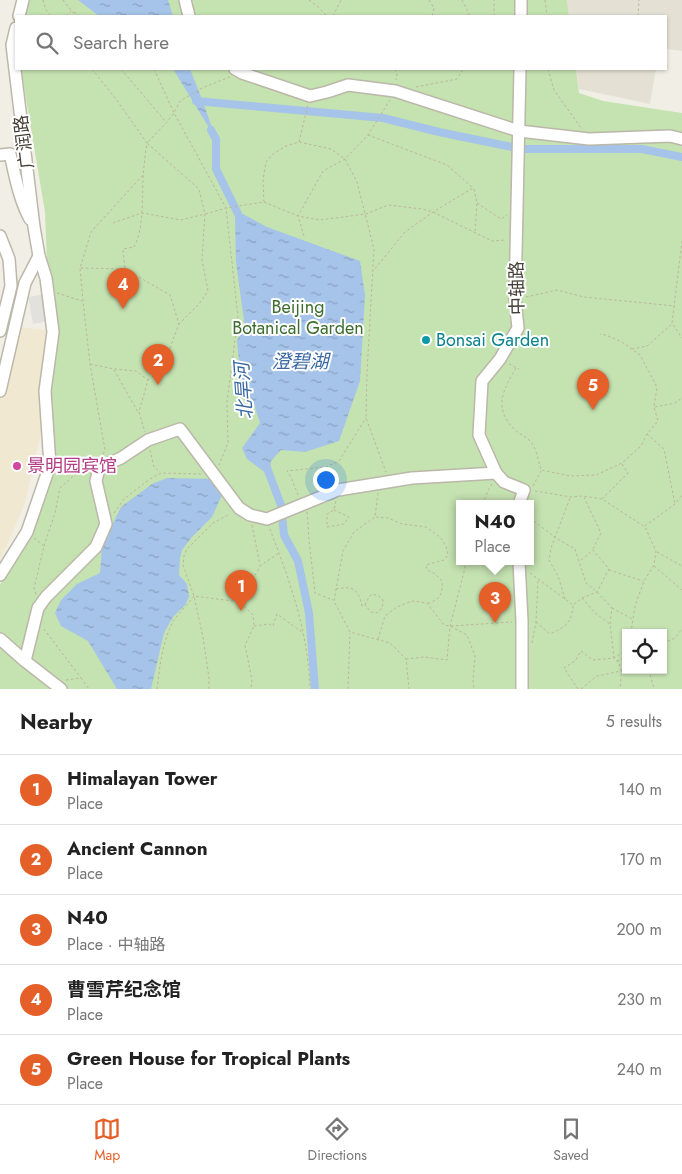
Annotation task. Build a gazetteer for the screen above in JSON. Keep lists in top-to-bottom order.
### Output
{
  "streets": {
    "street": ["广润路", "中轴路"]
  },
  "water": ["澄碧湖", "北旱河"],
  "parks": ["Beijing Botanical Garden"],
  "places": ["Bonsai Garden", "景明园宾馆"],
  "page": {
    "search": "Search here",
    "pins": [
      "4",
      "2",
      "5",
      "1",
      "3"
    ],
    "popup": ["N40", "Place"],
    "heading": ["Nearby", "5 results"],
    "list": [
      {
        "mark": "1",
        "name": "Himalayan Tower",
        "note": "Place",
        "value": "140 m"
      },
      {
        "mark": "2",
        "name": "Ancient Cannon",
        "note": "Place",
        "value": "170 m"
      },
      {
        "mark": "3",
        "name": "N40",
        "note": "Place · 中轴路",
        "value": "200 m"
      },
      {
        "mark": "4",
        "name": "曹雪芹纪念馆",
        "note": "Place",
        "value": "230 m"
      },
      {
        "mark": "5",
        "name": "Green House for Tropical Plants",
        "note": "Place",
        "value": "240 m"
      }
    ],
    "nav": ["Map", "Directions", "Saved"]
  }
}
